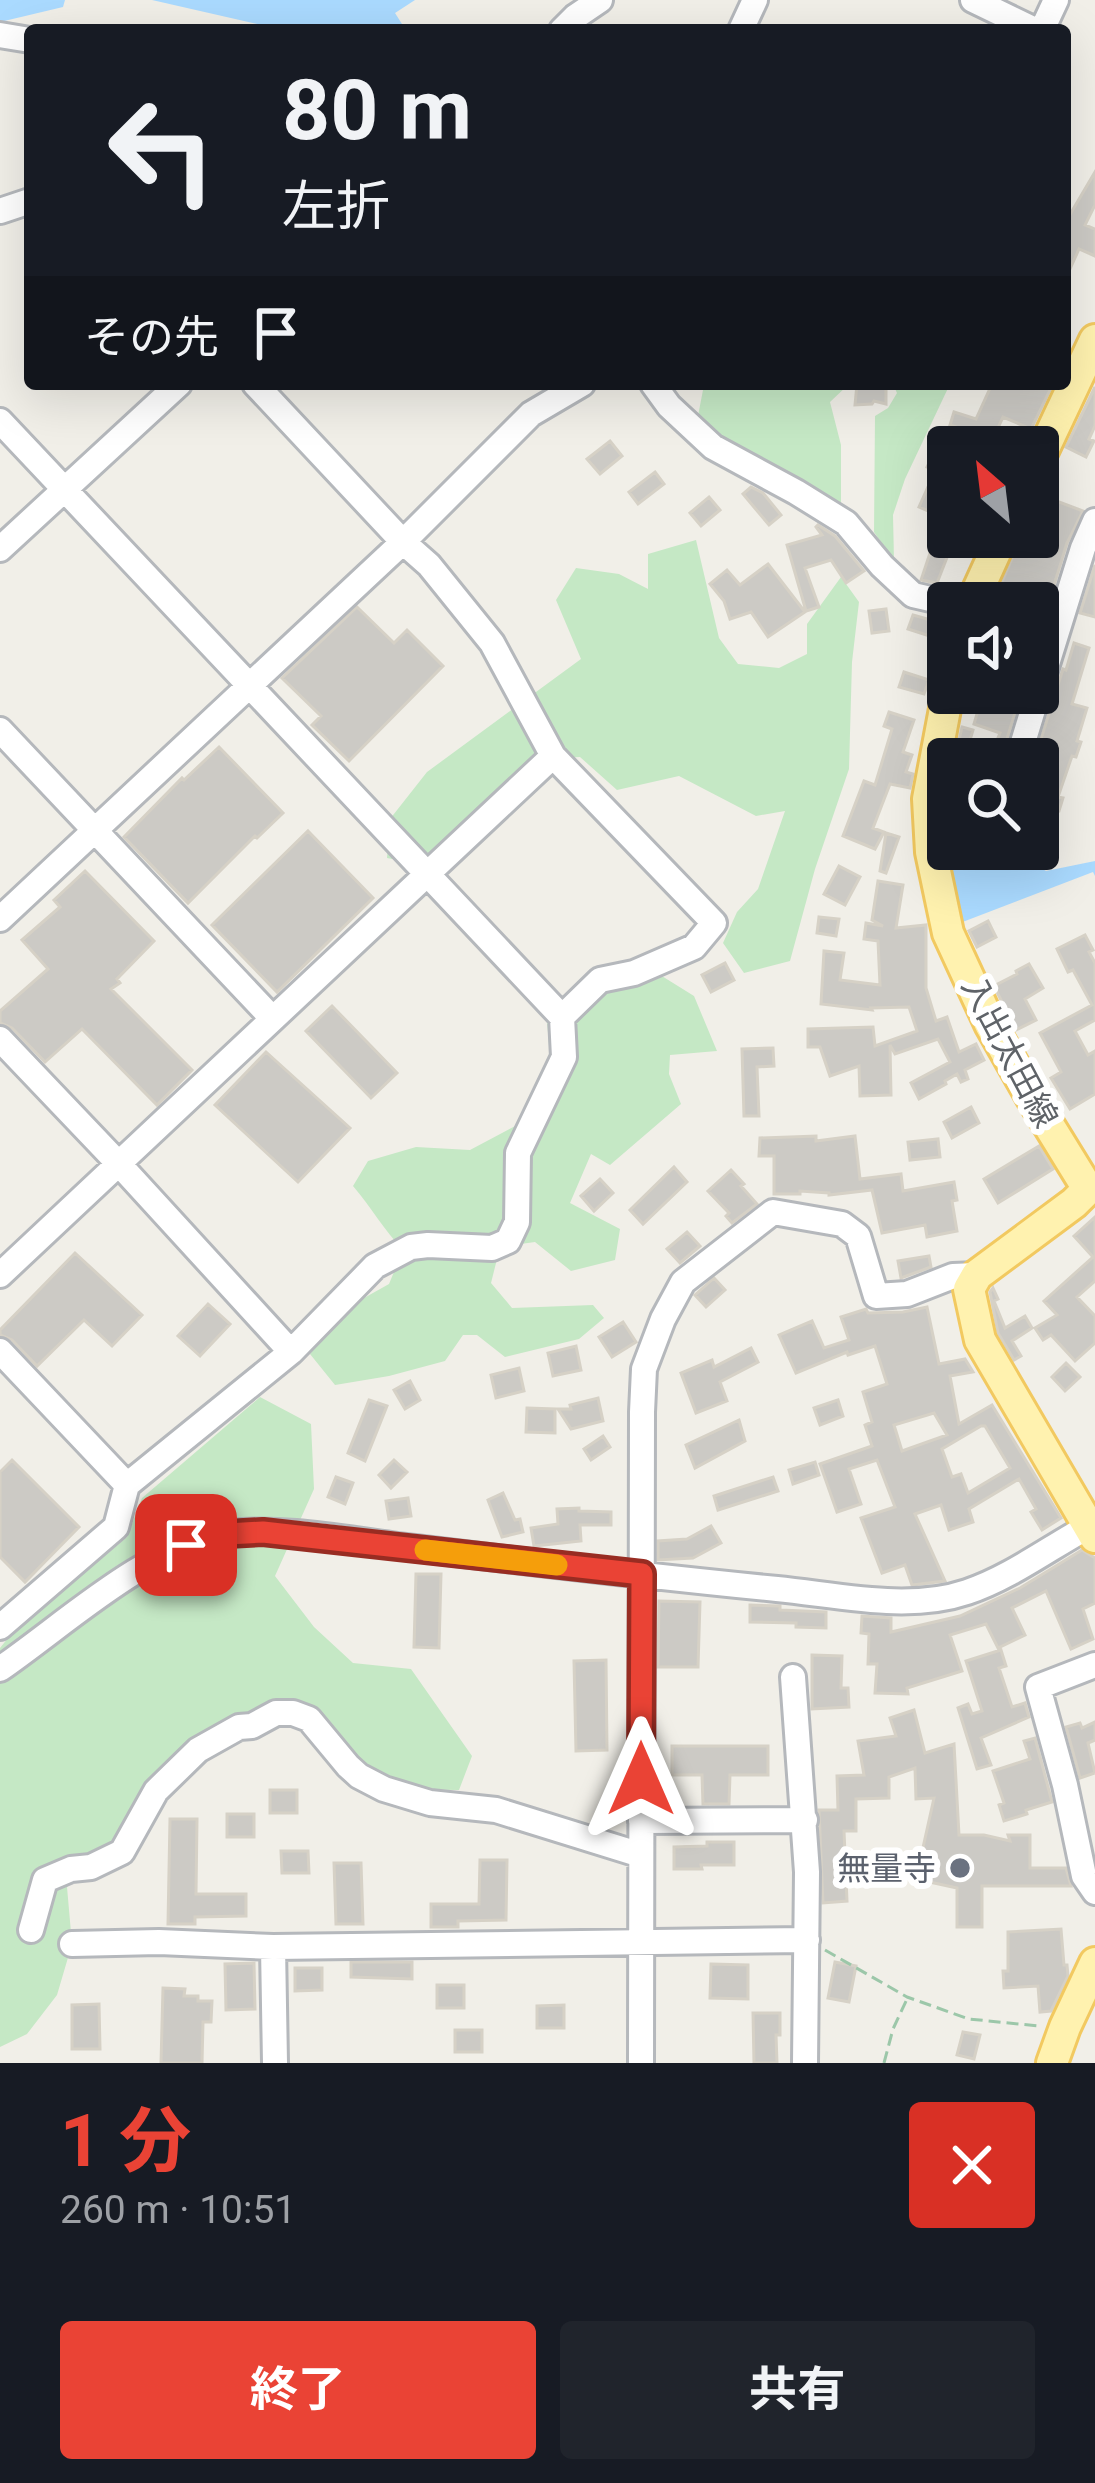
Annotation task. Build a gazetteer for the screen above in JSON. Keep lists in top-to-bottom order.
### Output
{
  "streets": {
    "main road": ["入出太田線"]
  },
  "places": ["無量寺"],
  "north": "top left",
  "page": {
    "turn": ["80 m", "左折"],
    "then": "その先",
    "heading": ["1 分", "260 m · 10:51"],
    "buttons": ["終了", "共有"]
  }
}
